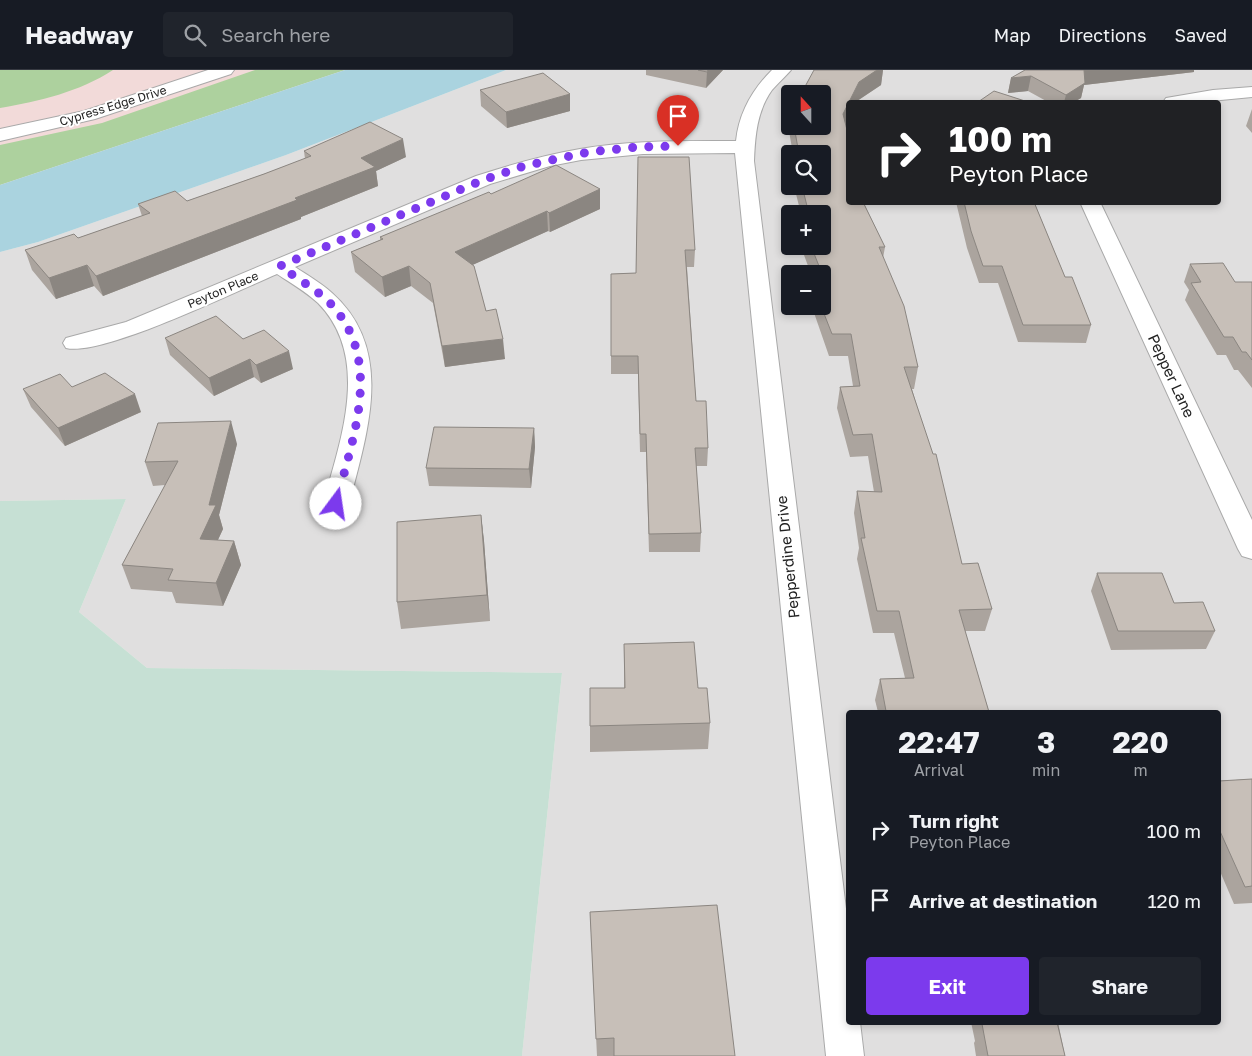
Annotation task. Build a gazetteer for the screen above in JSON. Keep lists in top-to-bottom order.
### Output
{
  "streets": {
    "street": [
      "Cypress Edge Drive",
      "Peyton Place",
      "Pepper Lane",
      "Pepperdine Drive"
    ]
  },
  "crossings": [
    ["Peyton Place", "Pepperdine Drive"]
  ],
  "north": "top",
  "page": {
    "header": "Headway",
    "search": "Search here",
    "nav": ["Map", "Directions", "Saved"],
    "map_buttons": ["+", "−"],
    "turn": ["100 m", "Peyton Place"],
    "eta": [
      "22:47",
      "Arrival",
      "3",
      "min",
      "220",
      "m"
    ],
    "list": [
      {
        "name": "Turn right",
        "note": "Peyton Place",
        "value": "100 m"
      },
      {
        "name": "Arrive at destination",
        "value": "120 m"
      }
    ],
    "buttons": ["Exit", "Share"]
  }
}
